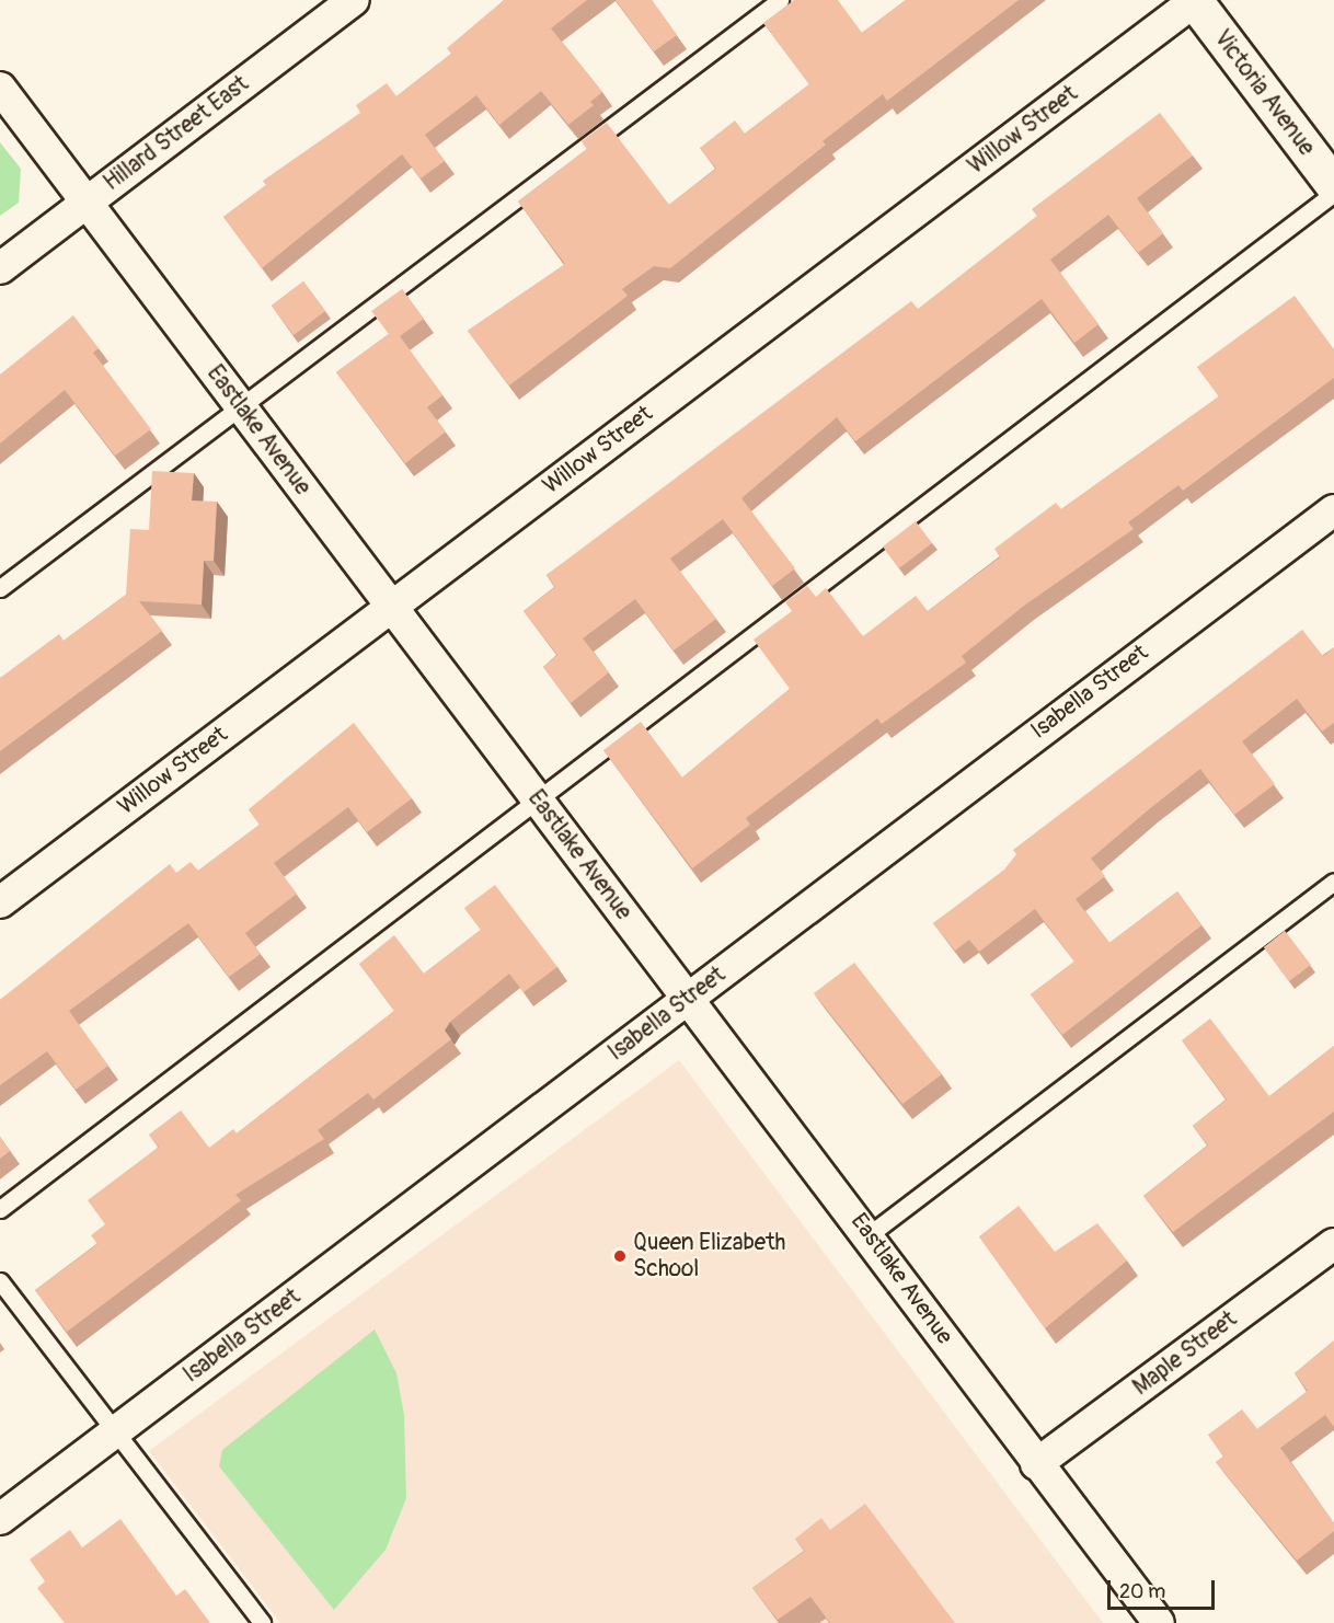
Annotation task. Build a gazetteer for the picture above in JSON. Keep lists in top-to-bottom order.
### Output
{
  "streets": {
    "street": [
      "Victoria Avenue",
      "Willow Street",
      "Hillard Street East",
      "Eastlake Avenue",
      "Isabella Street",
      "Maple Street"
    ]
  },
  "crossings": [
    ["Victoria Avenue", "Willow Street"],
    ["Willow Street", "Eastlake Avenue"],
    ["Hillard Street East", "Eastlake Avenue"],
    ["Eastlake Avenue", "Isabella Street"],
    ["Eastlake Avenue", "Maple Street"]
  ],
  "places": ["Queen Elizabeth School"],
  "scale_bar": "20 m"
}
